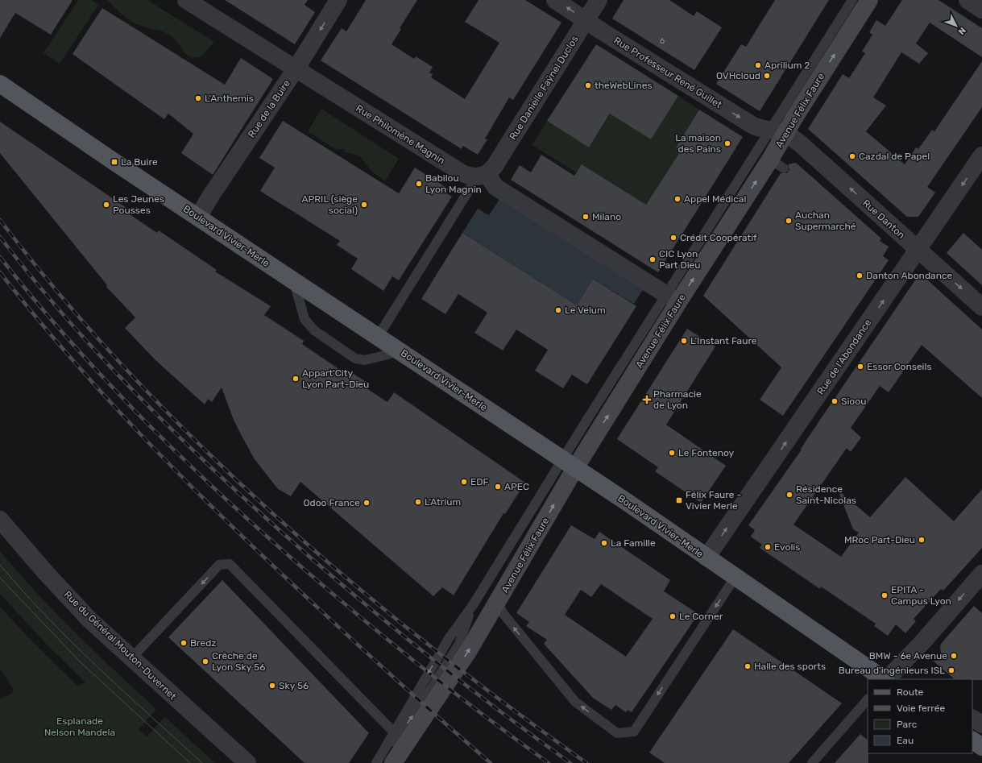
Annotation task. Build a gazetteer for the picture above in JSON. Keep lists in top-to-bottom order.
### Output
{
  "streets": {
    "main road": ["Avenue Félix Faure", "Boulevard Vivier-Merle"],
    "street": [
      "Rue Professeur René Guillet",
      "Rue Danielle Faÿnel Duclos",
      "Rue de la Buire",
      "Rue Philomène Magnin",
      "Rue Danton",
      "Rue de l'Abondance",
      "Rue du Général Mouton-Duvernet"
    ]
  },
  "crossings": [
    ["Rue Professeur René Guillet", "Rue Danielle Faÿnel Duclos"],
    ["Rue Professeur René Guillet", "Avenue Félix Faure"],
    ["Rue Professeur René Guillet", "Rue Danton"],
    ["Rue Danielle Faÿnel Duclos", "Rue Philomène Magnin"],
    ["Rue Danielle Faÿnel Duclos", "Boulevard Vivier-Merle"],
    ["Rue de la Buire", "Rue Philomène Magnin"],
    ["Rue de la Buire", "Boulevard Vivier-Merle"],
    ["Avenue Félix Faure", "Rue Danton"],
    ["Avenue Félix Faure", "Boulevard Vivier-Merle"],
    ["Rue Danton", "Rue de l'Abondance"],
    ["Boulevard Vivier-Merle", "Rue de l'Abondance"]
  ],
  "parks": ["Esplanade Nelson Mandela"],
  "places": {
    "other": [
      "Aprilium 2",
      "OVHcloud",
      "theWebLines",
      "L'Anthemis",
      "La maison des Pains",
      "Cazdal de Papel",
      "Babilou Lyon Magnin",
      "Appel Médical",
      "Les Jeunes Pousses",
      "APRIL (siège social)",
      "Milano",
      "Auchan Supermarché",
      "Crédit Coopératif",
      "CIC Lyon Part Dieu",
      "Danton Abondance",
      "Le Velum",
      "L'Instant Faure",
      "Essor Conseils",
      "Appart'City Lyon Part-Dieu",
      "Sioou",
      "Le Fontenoy",
      "EDF",
      "APEC",
      "Résidence Saint-Nicolas",
      "L'Atrium",
      "Odoo France",
      "MRoc Part-Dieu",
      "La Famille",
      "Evolis",
      "EPITA - Campus Lyon",
      "Le Corner",
      "Bredz",
      "BMW - 6e Avenue",
      "Crêche de Lyon Sky 56",
      "Halle des sports",
      "Bureau d'ingénieurs ISL",
      "Sky 56"
    ],
    "transit": ["La Buire", "Félix Faure - Vivier Merle"],
    "health": ["Pharmacie de Lyon"]
  },
  "house_numbers": ["6"],
  "legend": [
    "Route",
    "Voie ferrée",
    "Parc",
    "Eau"
  ],
  "north": "bottom right"
}
